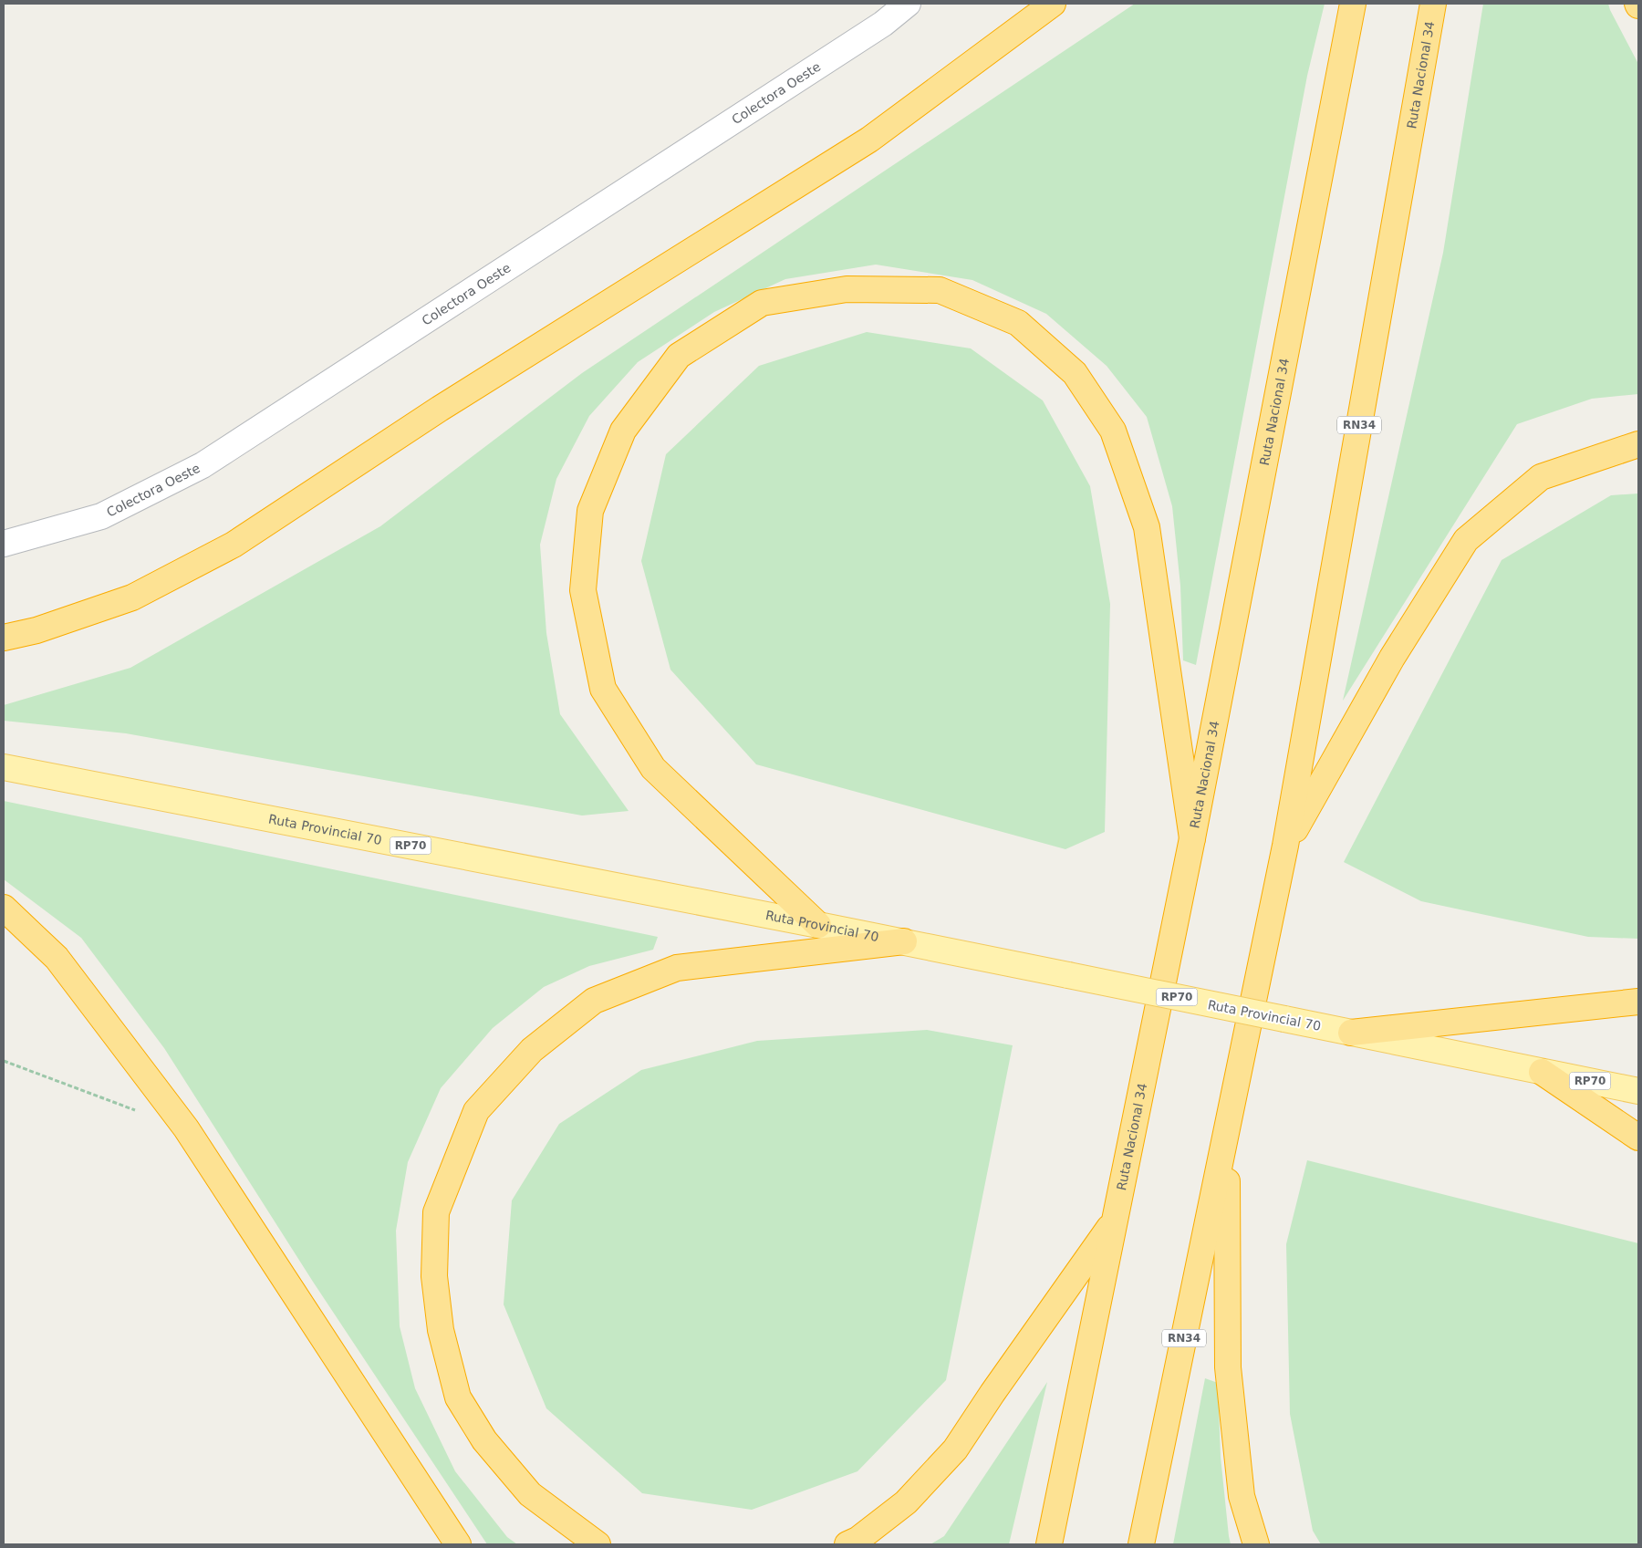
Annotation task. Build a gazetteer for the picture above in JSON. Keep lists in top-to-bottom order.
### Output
{
  "streets": {
    "highway": ["Ruta Nacional 34", "RN34"],
    "main road": ["Ruta Provincial 70", "RP70"],
    "street": ["Colectora Oeste"]
  }
}
